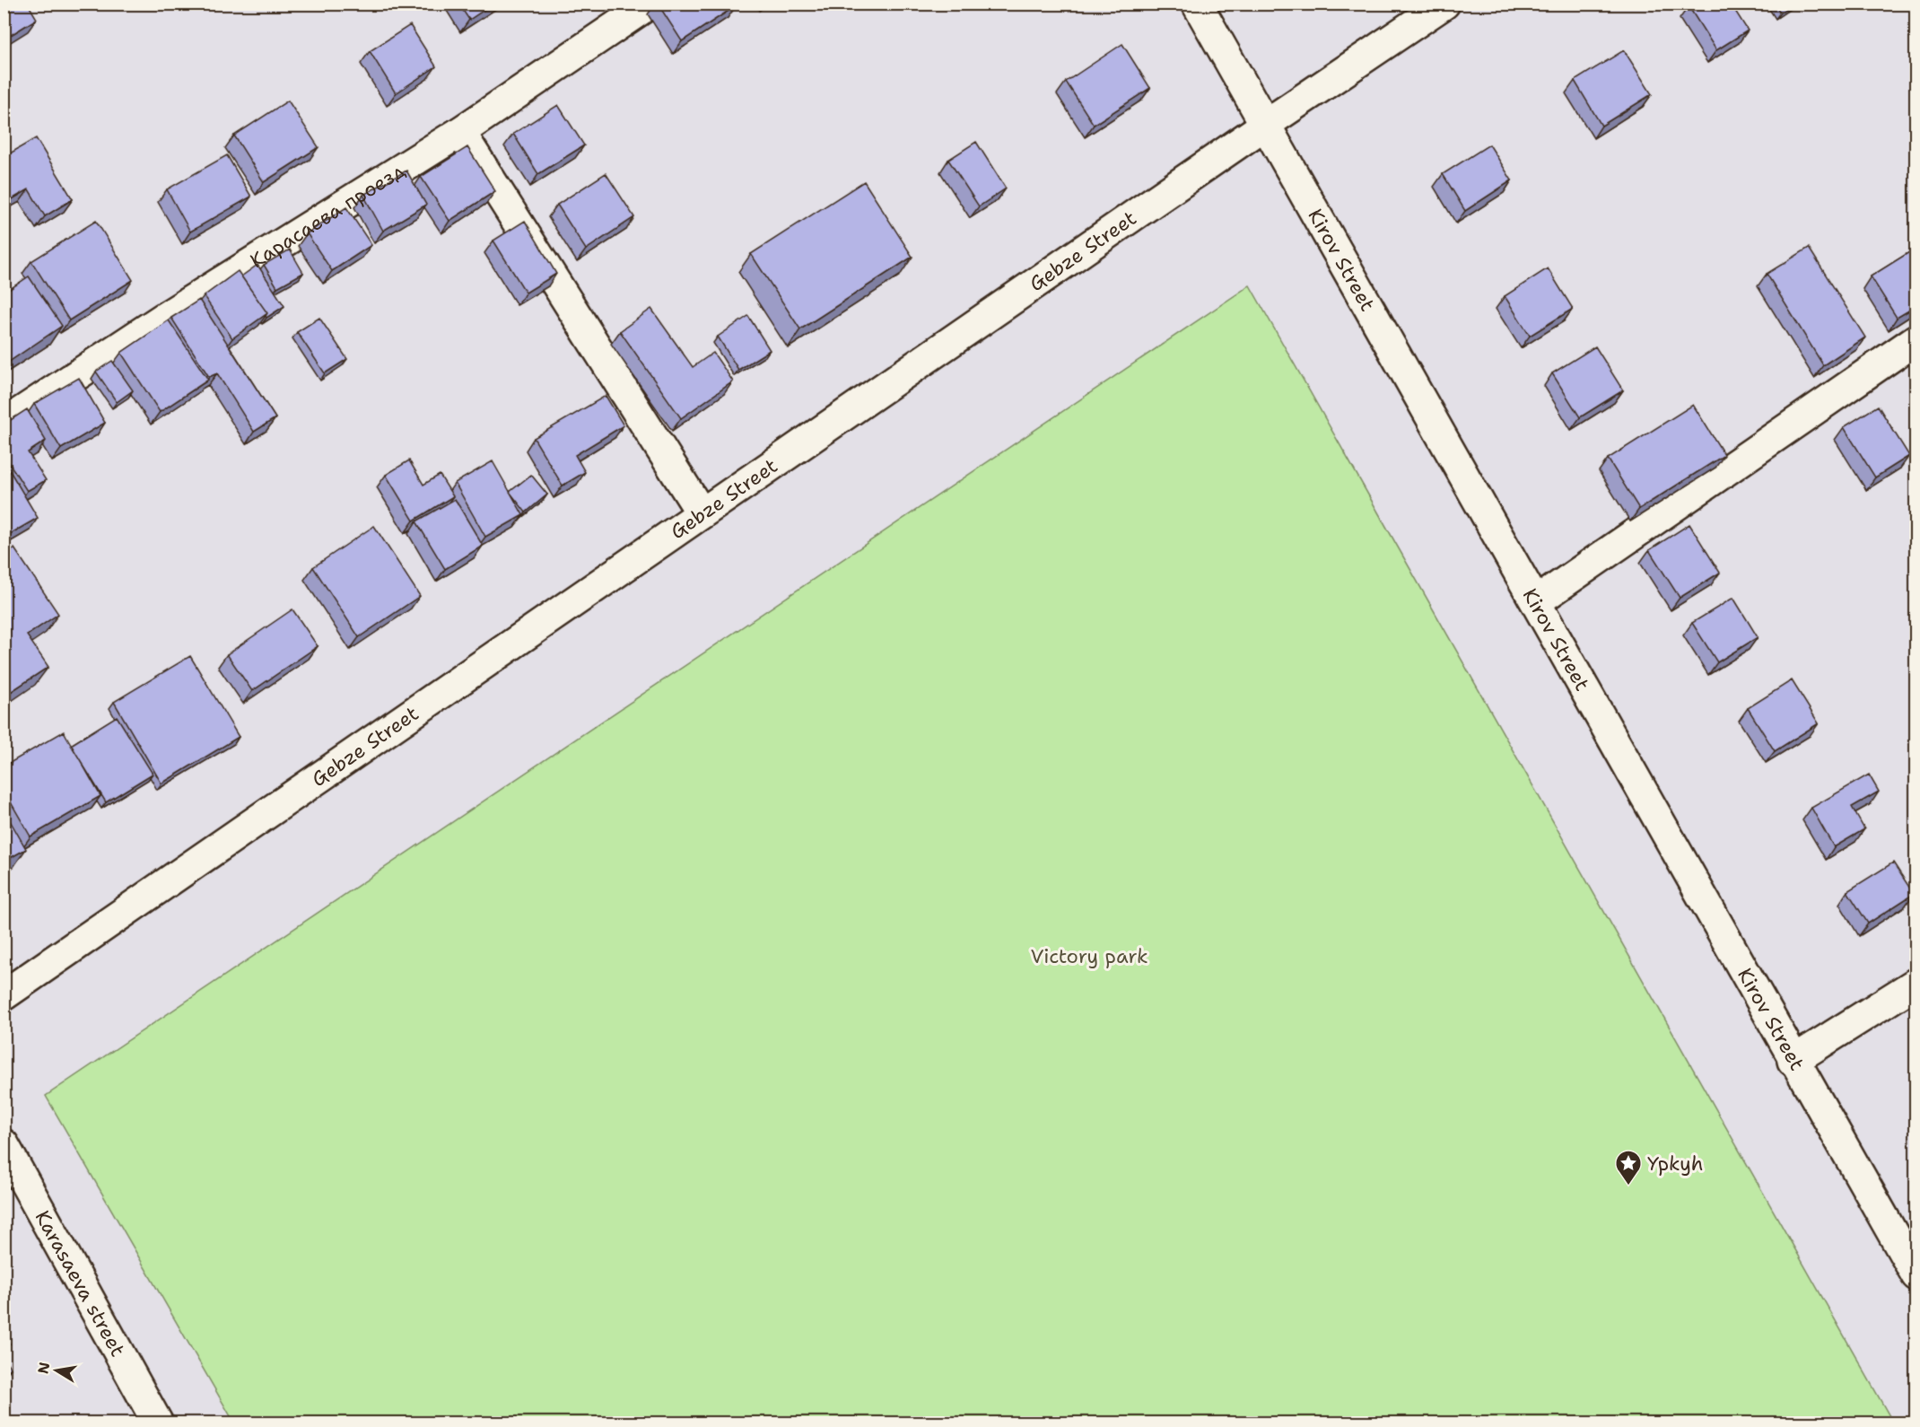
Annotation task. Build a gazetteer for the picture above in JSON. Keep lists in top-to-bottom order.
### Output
{
  "streets": {
    "street": [
      "Карасаева проезд",
      "Gebze Street",
      "Kirov Street",
      "Karasaeva street"
    ]
  },
  "crossings": [
    ["Gebze Street", "Kirov Street"]
  ],
  "parks": ["Victory park"],
  "places": {
    "place": ["Ypkyh"]
  },
  "north": "left"
}
